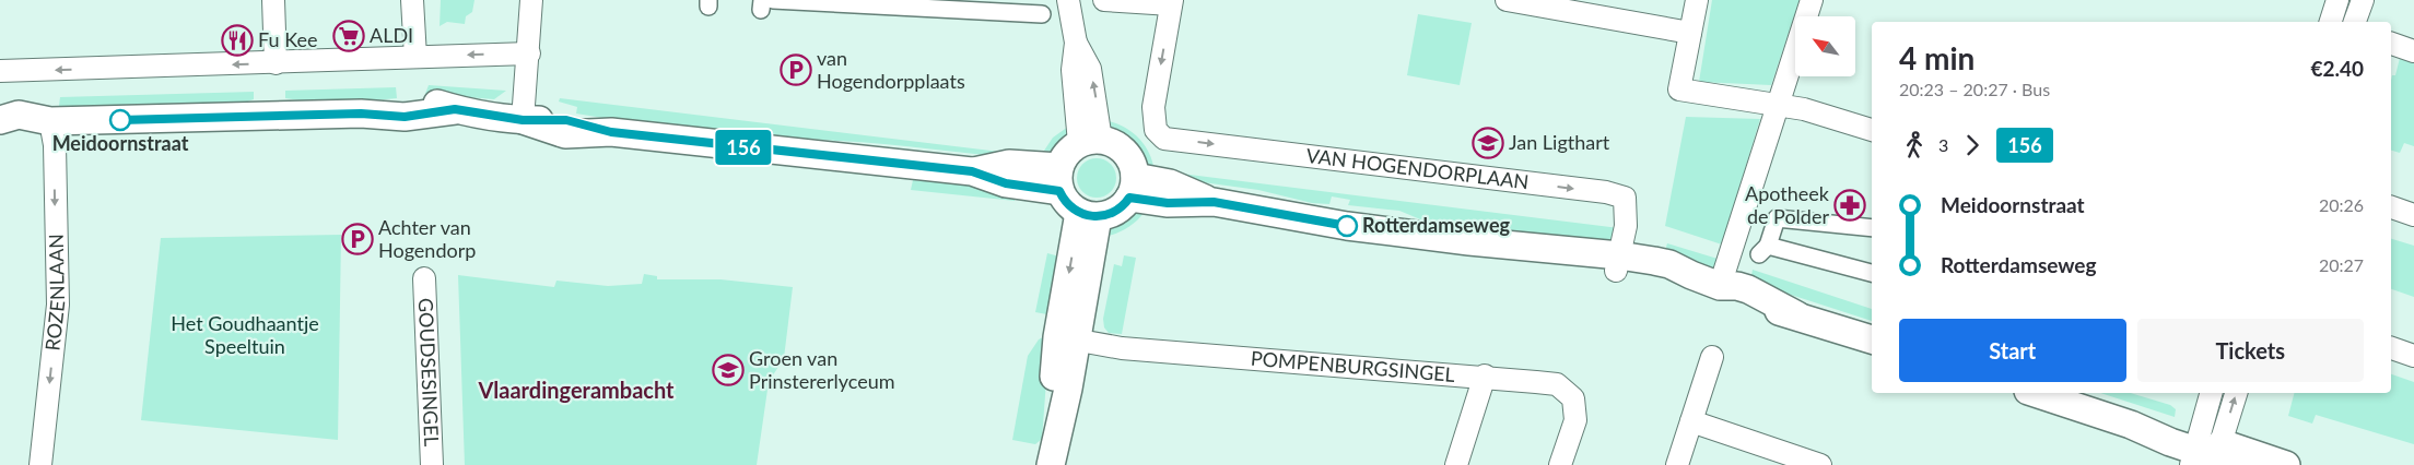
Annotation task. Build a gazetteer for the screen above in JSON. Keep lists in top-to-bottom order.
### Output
{
  "streets": {
    "street": [
      "VAN HOGENDORPLAAN",
      "ROZENLAAN",
      "POMPENBURGSINGEL",
      "GOUDSESINGEL"
    ]
  },
  "one_way": ["ROZENLAAN"],
  "districts": ["Vlaardingerambacht"],
  "parks": ["Het Goudhaantje Speeltuin"],
  "places": {
    "supermarket": ["ALDI"],
    "restaurant": ["Fu Kee"],
    "parking": ["van Hogendorpplaats", "Achter van Hogendorp"],
    "other": ["Meidoornstraat", "Rotterdamseweg"],
    "school or university": ["Jan Ligthart", "Groen van Prinstererlyceum"],
    "pharmacy": ["Apotheek de Polder"]
  },
  "lines": ["bus line 156"],
  "north": "top left",
  "page": {
    "on_map": "156",
    "heading": ["4 min", "20:23 – 20:27 · Bus", "€2.40"],
    "legs": ["3", "156"],
    "list": [
      {
        "name": "Meidoornstraat",
        "value": "20:26"
      },
      {
        "name": "Rotterdamseweg",
        "value": "20:27"
      }
    ],
    "buttons": ["Start", "Tickets"]
  }
}
